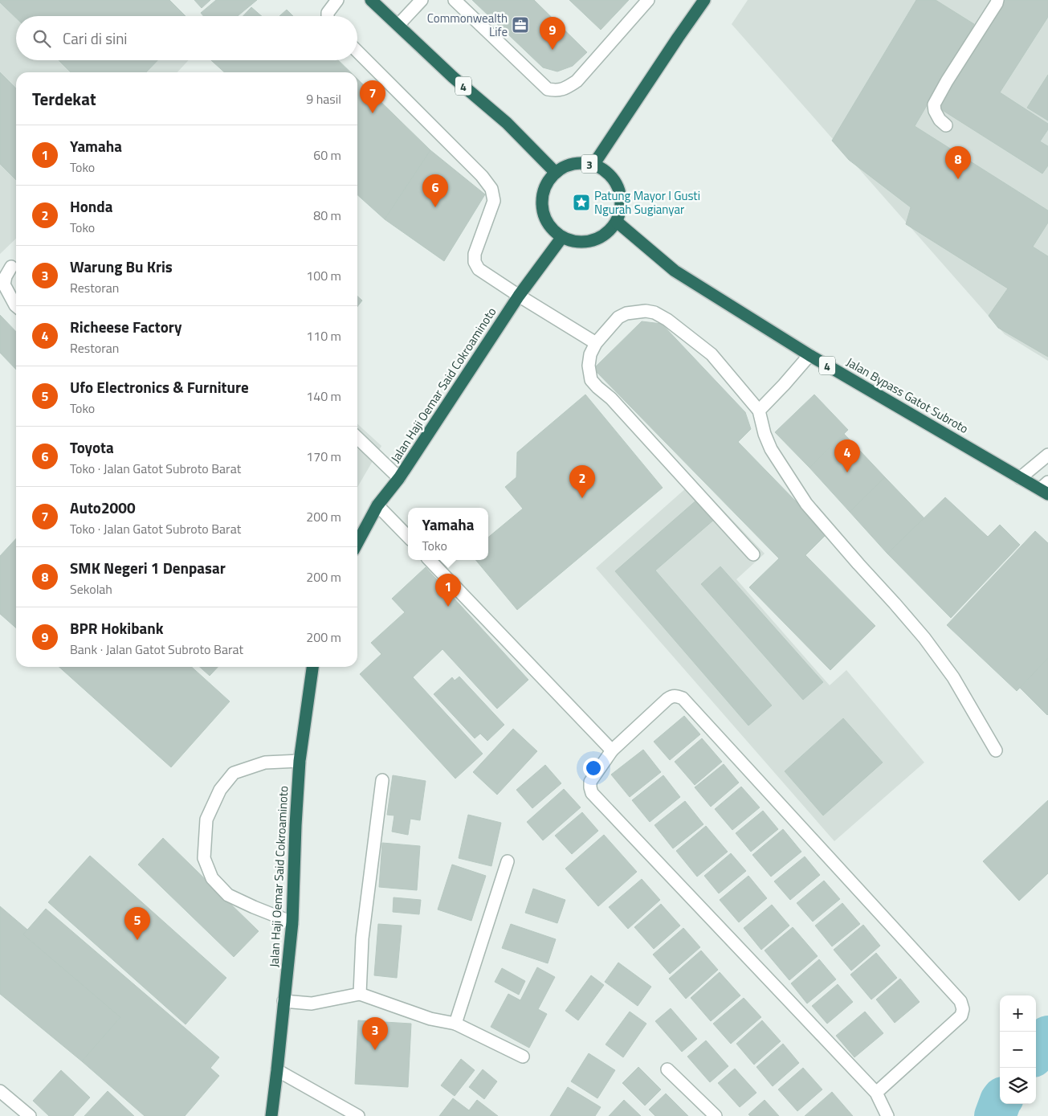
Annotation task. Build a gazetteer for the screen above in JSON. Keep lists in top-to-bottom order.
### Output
{
  "streets": {
    "highway": [
      "4",
      "3",
      "Jalan Haji Oemar Said Cokroaminoto",
      "Jalan Bypass Gatot Subroto"
    ]
  },
  "crossings": [
    ["4", "3"],
    ["4", "Jalan Haji Oemar Said Cokroaminoto"],
    ["4", "Jalan Bypass Gatot Subroto"],
    ["3", "Jalan Haji Oemar Said Cokroaminoto"],
    ["3", "Jalan Bypass Gatot Subroto"],
    ["Jalan Haji Oemar Said Cokroaminoto", "Jalan Bypass Gatot Subroto"]
  ],
  "places": {
    "office": ["Commonwealth Life"],
    "place": ["Patung Mayor I Gusti Ngurah Sugianyar"]
  },
  "page": {
    "search": "Cari di sini",
    "pins": [
      "9",
      "7",
      "8",
      "6",
      "4",
      "2",
      "1",
      "5",
      "3"
    ],
    "heading": ["Terdekat", "9 hasil"],
    "list": [
      {
        "mark": "1",
        "name": "Yamaha",
        "note": "Toko",
        "value": "60 m"
      },
      {
        "mark": "2",
        "name": "Honda",
        "note": "Toko",
        "value": "80 m"
      },
      {
        "mark": "3",
        "name": "Warung Bu Kris",
        "note": "Restoran",
        "value": "100 m"
      },
      {
        "mark": "4",
        "name": "Richeese Factory",
        "note": "Restoran",
        "value": "110 m"
      },
      {
        "mark": "5",
        "name": "Ufo Electronics & Furniture",
        "note": "Toko",
        "value": "140 m"
      },
      {
        "mark": "6",
        "name": "Toyota",
        "note": "Toko · Jalan Gatot Subroto Barat",
        "value": "170 m"
      },
      {
        "mark": "7",
        "name": "Auto2000",
        "note": "Toko · Jalan Gatot Subroto Barat",
        "value": "200 m"
      },
      {
        "mark": "8",
        "name": "SMK Negeri 1 Denpasar",
        "note": "Sekolah",
        "value": "200 m"
      },
      {
        "mark": "9",
        "name": "BPR Hokibank",
        "note": "Bank · Jalan Gatot Subroto Barat",
        "value": "200 m"
      }
    ],
    "popup": ["Yamaha", "Toko"],
    "map_buttons": ["+", "−"]
  }
}
